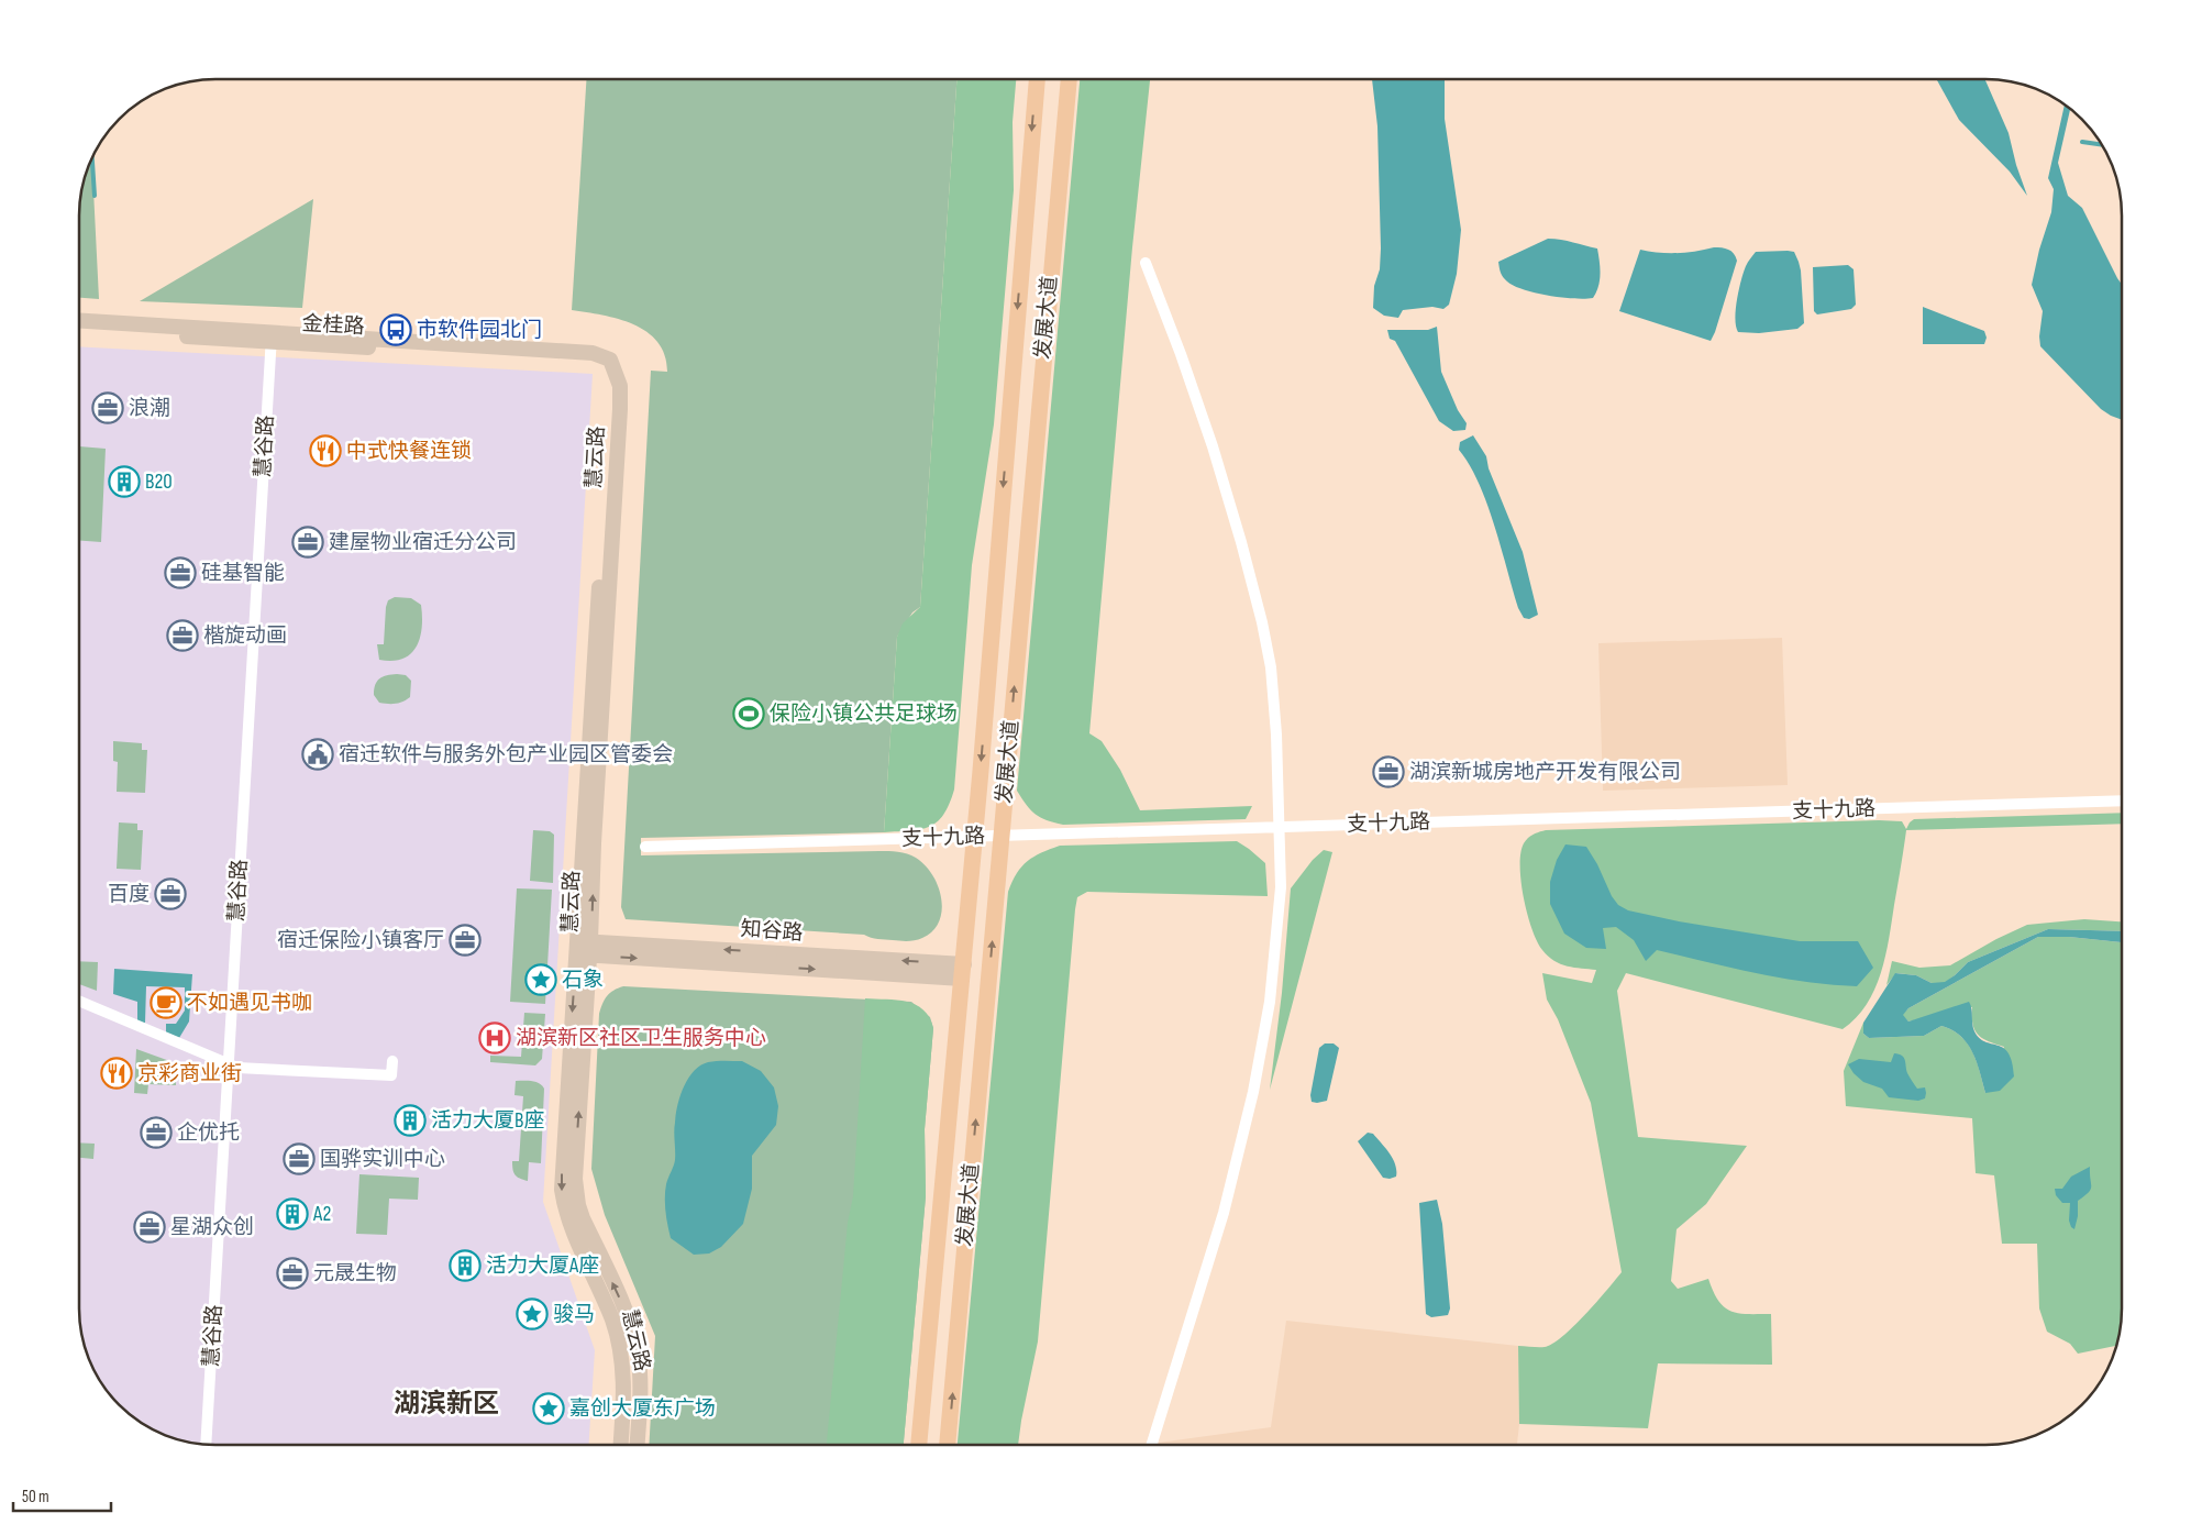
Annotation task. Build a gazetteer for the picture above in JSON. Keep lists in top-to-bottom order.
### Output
{
  "streets": {
    "main road": ["发展大道"],
    "street": [
      "金桂路",
      "慧谷路",
      "慧云路",
      "支十九路",
      "知谷路"
    ]
  },
  "crossings": [
    ["发展大道", "支十九路"],
    ["发展大道", "知谷路"],
    ["金桂路", "慧谷路"],
    ["金桂路", "慧云路"],
    ["慧云路", "知谷路"]
  ],
  "districts": ["湖滨新区"],
  "places": {
    "bus stop": ["市软件园北门"],
    "office": [
      "浪潮",
      "建屋物业宿迁分公司",
      "硅基智能",
      "楷旋动画",
      "湖滨新城房地产开发有限公司",
      "百度",
      "宿迁保险小镇客厅",
      "企优托",
      "国骅实训中心",
      "星湖众创",
      "元晟生物"
    ],
    "restaurant": ["中式快餐连锁", "京彩商业街"],
    "building": [
      "B20",
      "活力大厦B座",
      "A2",
      "活力大厦A座"
    ],
    "sports": ["保险小镇公共足球场"],
    "public building": ["宿迁软件与服务外包产业园区管委会"],
    "place": ["石象", "骏马", "嘉创大厦东广场"],
    "cafe": ["不如遇见书咖"],
    "hospital": ["湖滨新区社区卫生服务中心"]
  },
  "scale_bar": "50 m"
}
